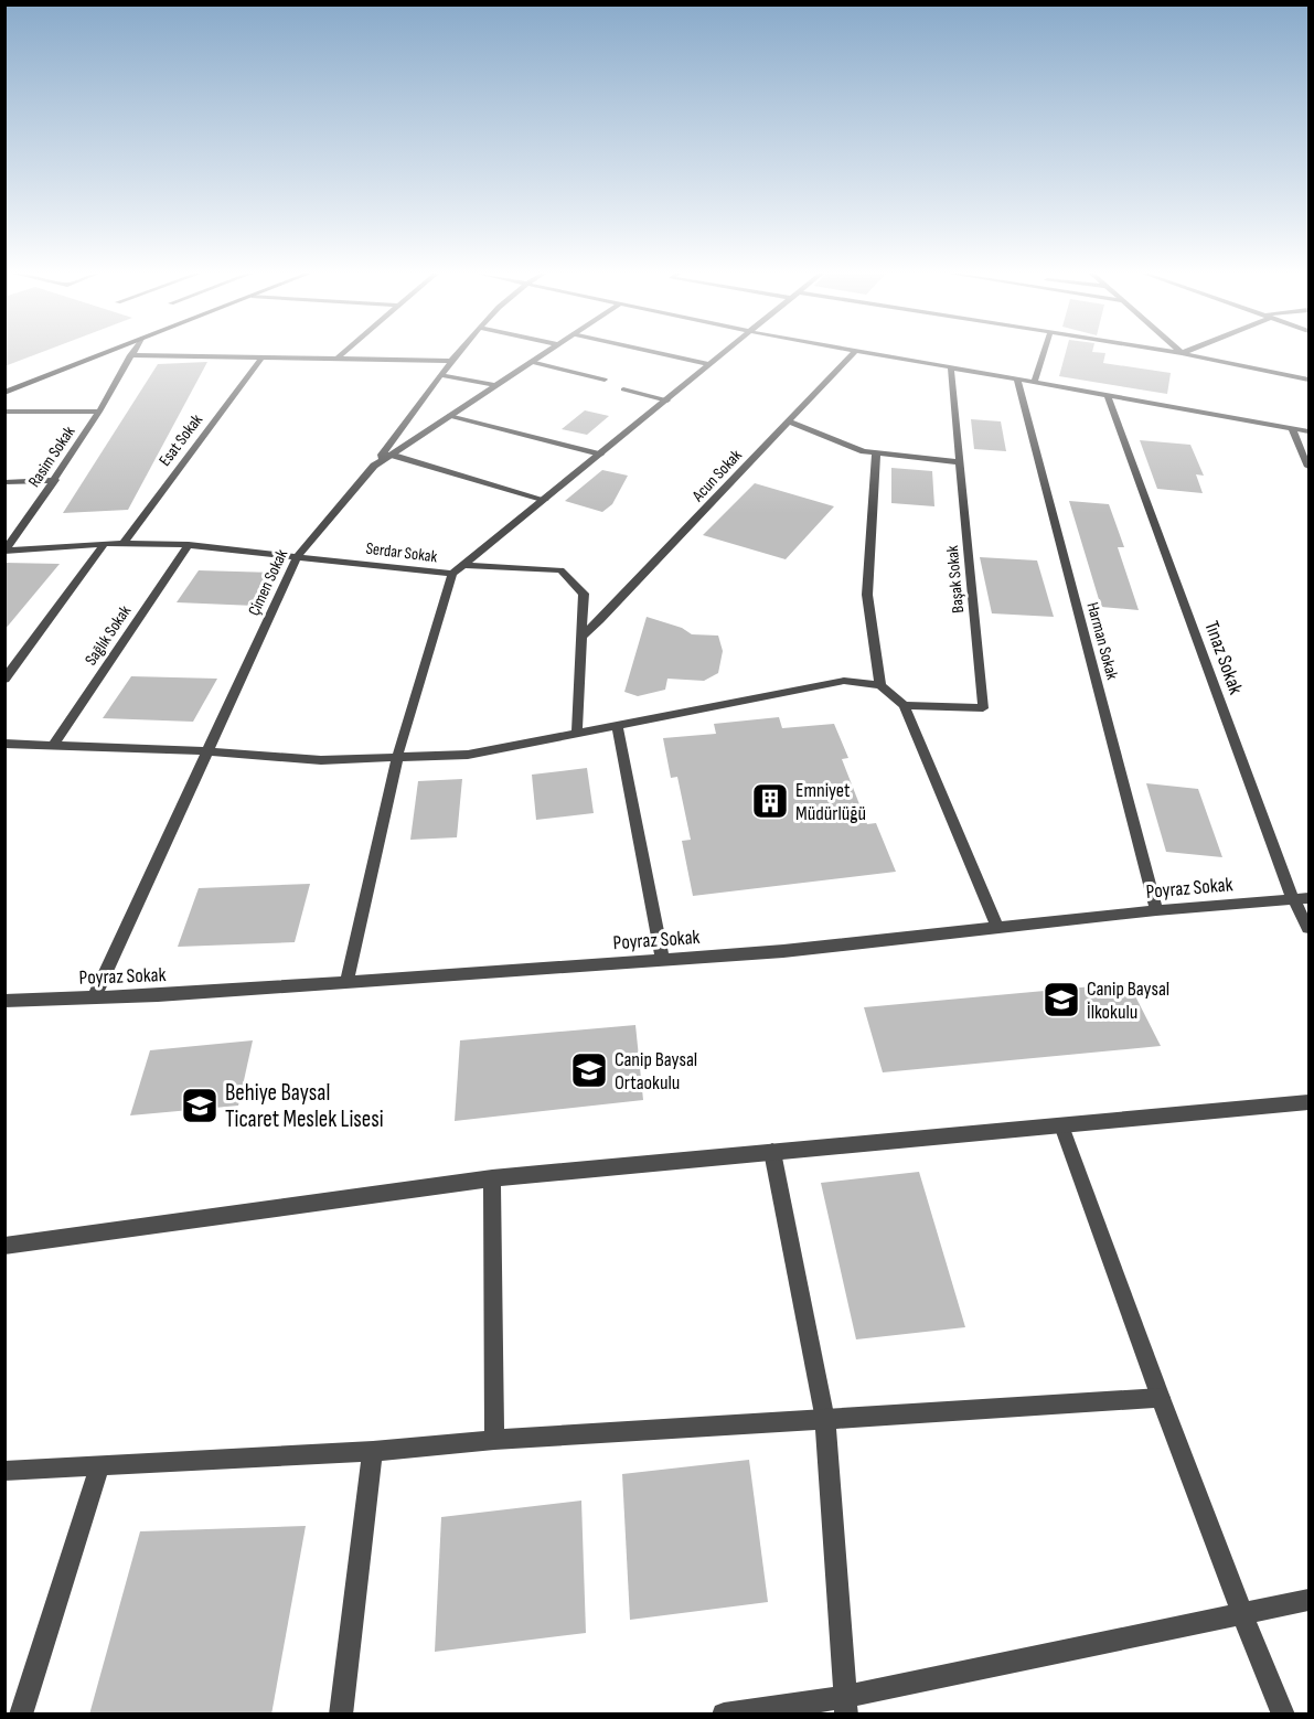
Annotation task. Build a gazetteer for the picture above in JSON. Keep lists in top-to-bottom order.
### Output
{
  "streets": {
    "street": [
      "Esat Sokak",
      "Rasim Sokak",
      "Acun Sokak",
      "Serdar Sokak",
      "Başak Sokak",
      "Çimen Sokak",
      "Sağlık Sokak",
      "Harman Sokak",
      "Tınaz Sokak",
      "Poyraz Sokak"
    ]
  },
  "crossings": [
    ["Esat Sokak", "Serdar Sokak"],
    ["Rasim Sokak", "Serdar Sokak"],
    ["Serdar Sokak", "Çimen Sokak"],
    ["Serdar Sokak", "Sağlık Sokak"],
    ["Çimen Sokak", "Poyraz Sokak"],
    ["Harman Sokak", "Poyraz Sokak"],
    ["Tınaz Sokak", "Poyraz Sokak"]
  ],
  "places": {
    "building": ["Emniyet Müdürlüğü"],
    "school or university": ["Canip Baysal İlkokulu", "Canip Baysal Ortaokulu", "Behiye Baysal Ticaret Meslek Lisesi"]
  }
}
